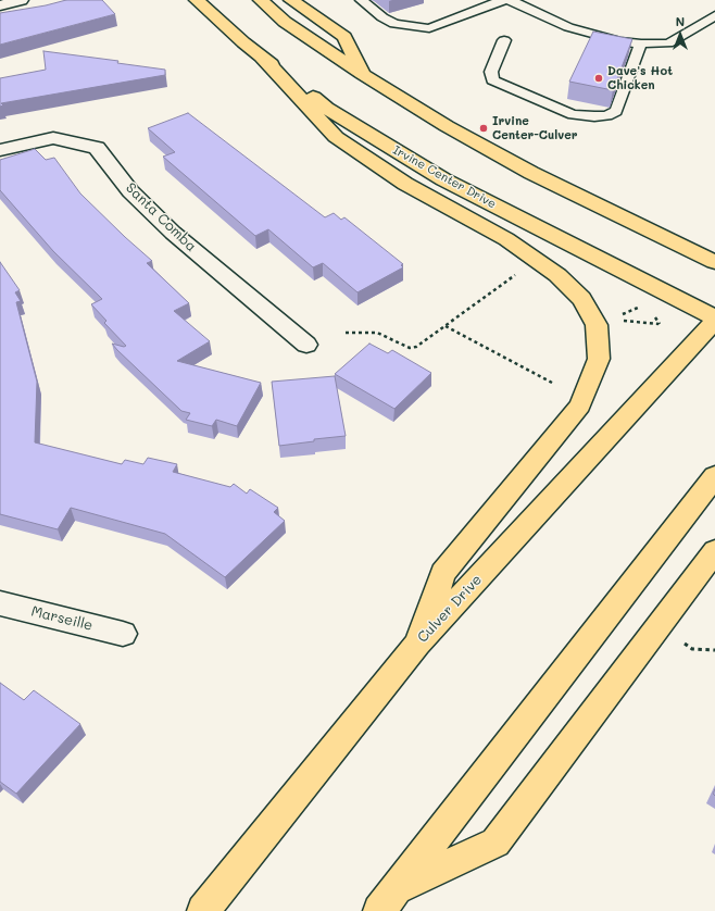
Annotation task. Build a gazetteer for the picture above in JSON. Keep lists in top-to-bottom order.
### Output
{
  "streets": {
    "main road": ["Irvine Center Drive", "Culver Drive"],
    "street": ["Santa Comba", "Marseille"]
  },
  "places": ["Dave's Hot Chicken", "Irvine Center-Culver"],
  "north": "top"
}
